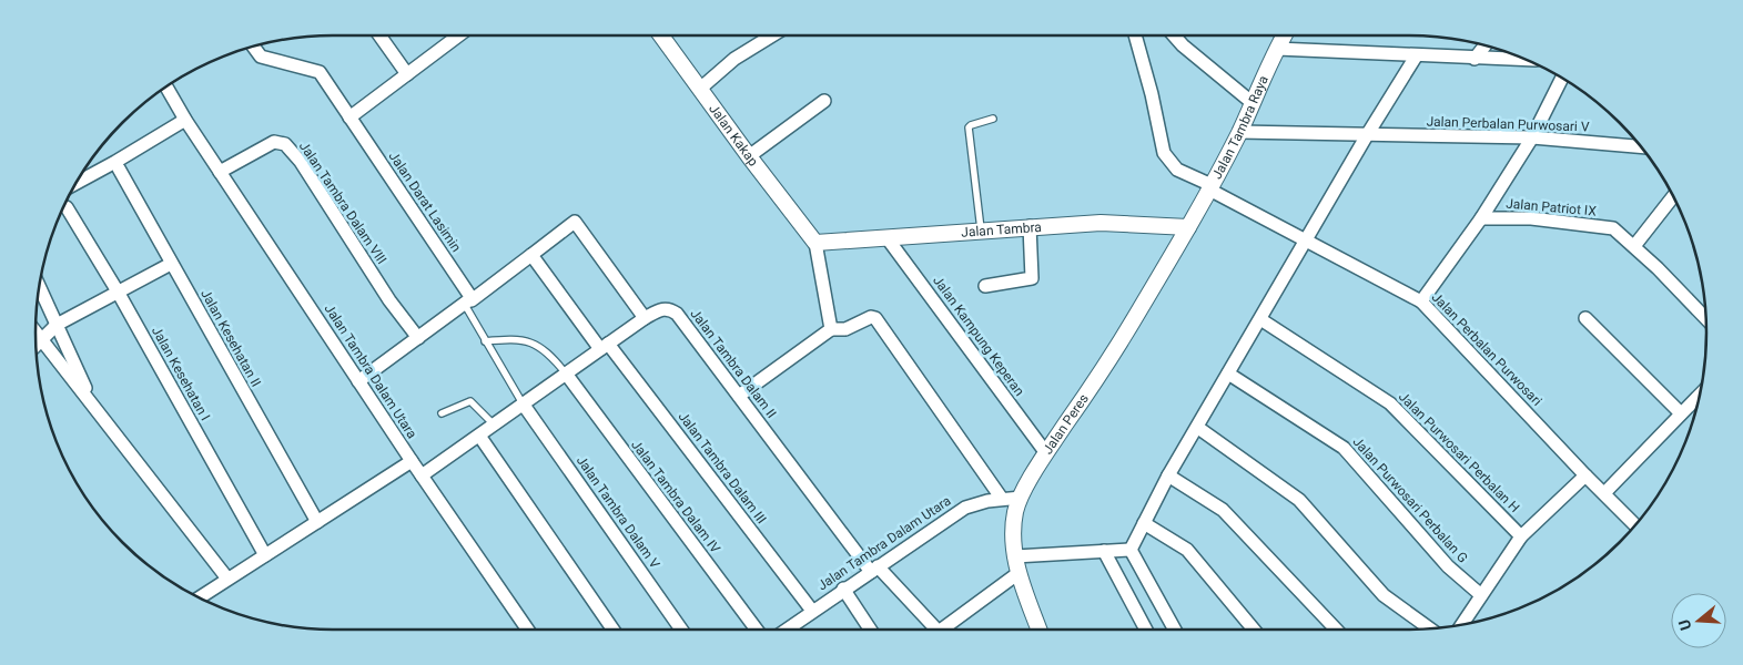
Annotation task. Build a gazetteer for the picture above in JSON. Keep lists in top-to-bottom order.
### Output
{
  "streets": {
    "street": [
      "Jalan Perbalan Purwosari V",
      "Jalan Tambra Raya",
      "Jalan Kakap",
      "Jalan Darat Lasimin",
      "Jalan Tambra Dalam VIII",
      "Jalan Patriot IX",
      "Jalan Tambra",
      "Jalan Kampung Keperan",
      "Jalan Kesehatan II",
      "Jalan Perbalan Purwosari",
      "Jalan Tambra Dalam II",
      "Jalan Tambra Dalam Utara",
      "Jalan Kesehatan I",
      "Jalan Peres",
      "Jalan Purwosari Perbalan H",
      "Jalan Tambra Dalam III",
      "Jalan Tambra Dalam IV",
      "Jalan Purwosari Perbalan G",
      "Jalan Tambra Dalam V"
    ]
  },
  "crossings": [
    ["Jalan Perbalan Purwosari V", "Jalan Tambra Raya"],
    ["Jalan Tambra Raya", "Jalan Tambra"],
    ["Jalan Tambra Raya", "Jalan Perbalan Purwosari"],
    ["Jalan Tambra Raya", "Jalan Peres"],
    ["Jalan Kakap", "Jalan Tambra"],
    ["Jalan Tambra Dalam VIII", "Jalan Tambra Dalam Utara"],
    ["Jalan Tambra", "Jalan Kampung Keperan"],
    ["Jalan Tambra", "Jalan Peres"],
    ["Jalan Kampung Keperan", "Jalan Peres"],
    ["Jalan Tambra Dalam II", "Jalan Tambra Dalam Utara"],
    ["Jalan Tambra Dalam II", "Jalan Peres"],
    ["Jalan Tambra Dalam II", "Jalan Tambra Dalam III"],
    ["Jalan Tambra Dalam II", "Jalan Tambra Dalam IV"],
    ["Jalan Tambra Dalam II", "Jalan Tambra Dalam V"],
    ["Jalan Tambra Dalam Utara", "Jalan Peres"],
    ["Jalan Tambra Dalam Utara", "Jalan Tambra Dalam III"]
  ],
  "north": "left"
}
